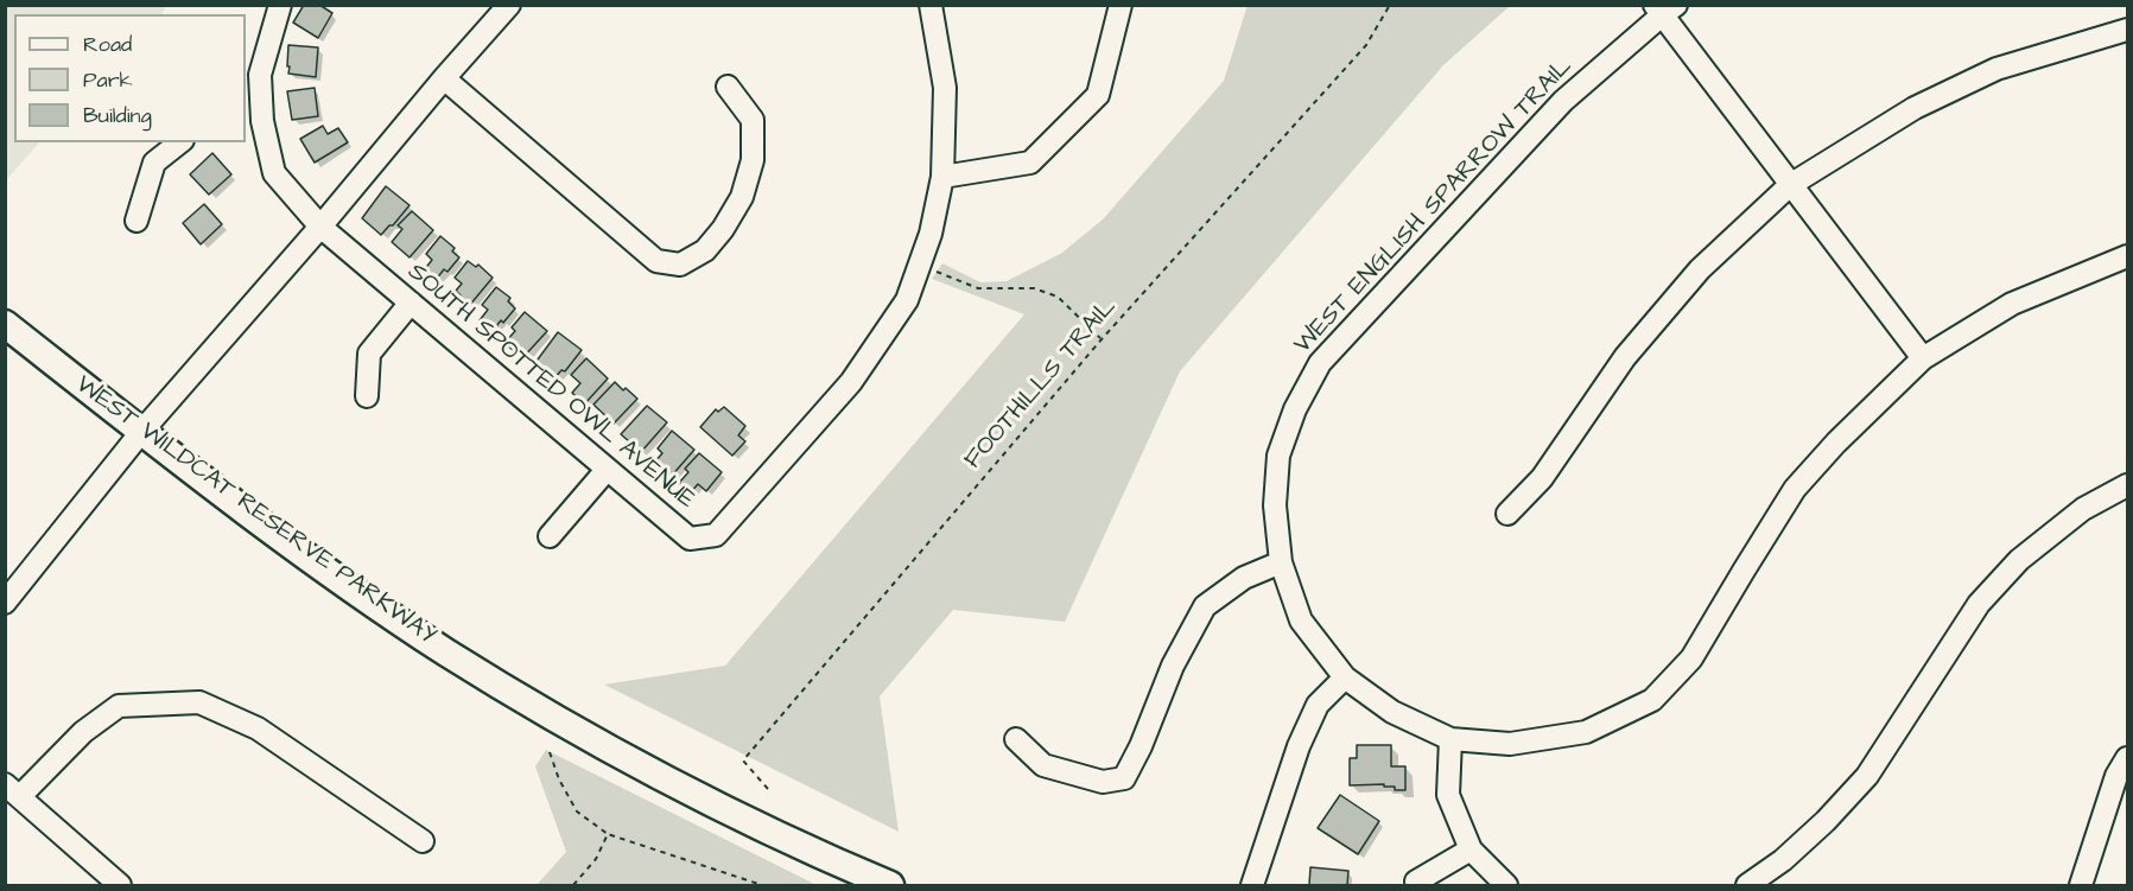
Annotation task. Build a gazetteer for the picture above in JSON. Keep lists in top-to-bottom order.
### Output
{
  "streets": {
    "main road": ["WEST WILDCAT RESERVE PARKWAY"],
    "street": ["WEST ENGLISH SPARROW TRAIL", "SOUTH SPOTTED OWL AVENUE"],
    "path": ["FOOTHILLS TRAIL"]
  },
  "legend": ["Road", "Park", "Building"]
}
